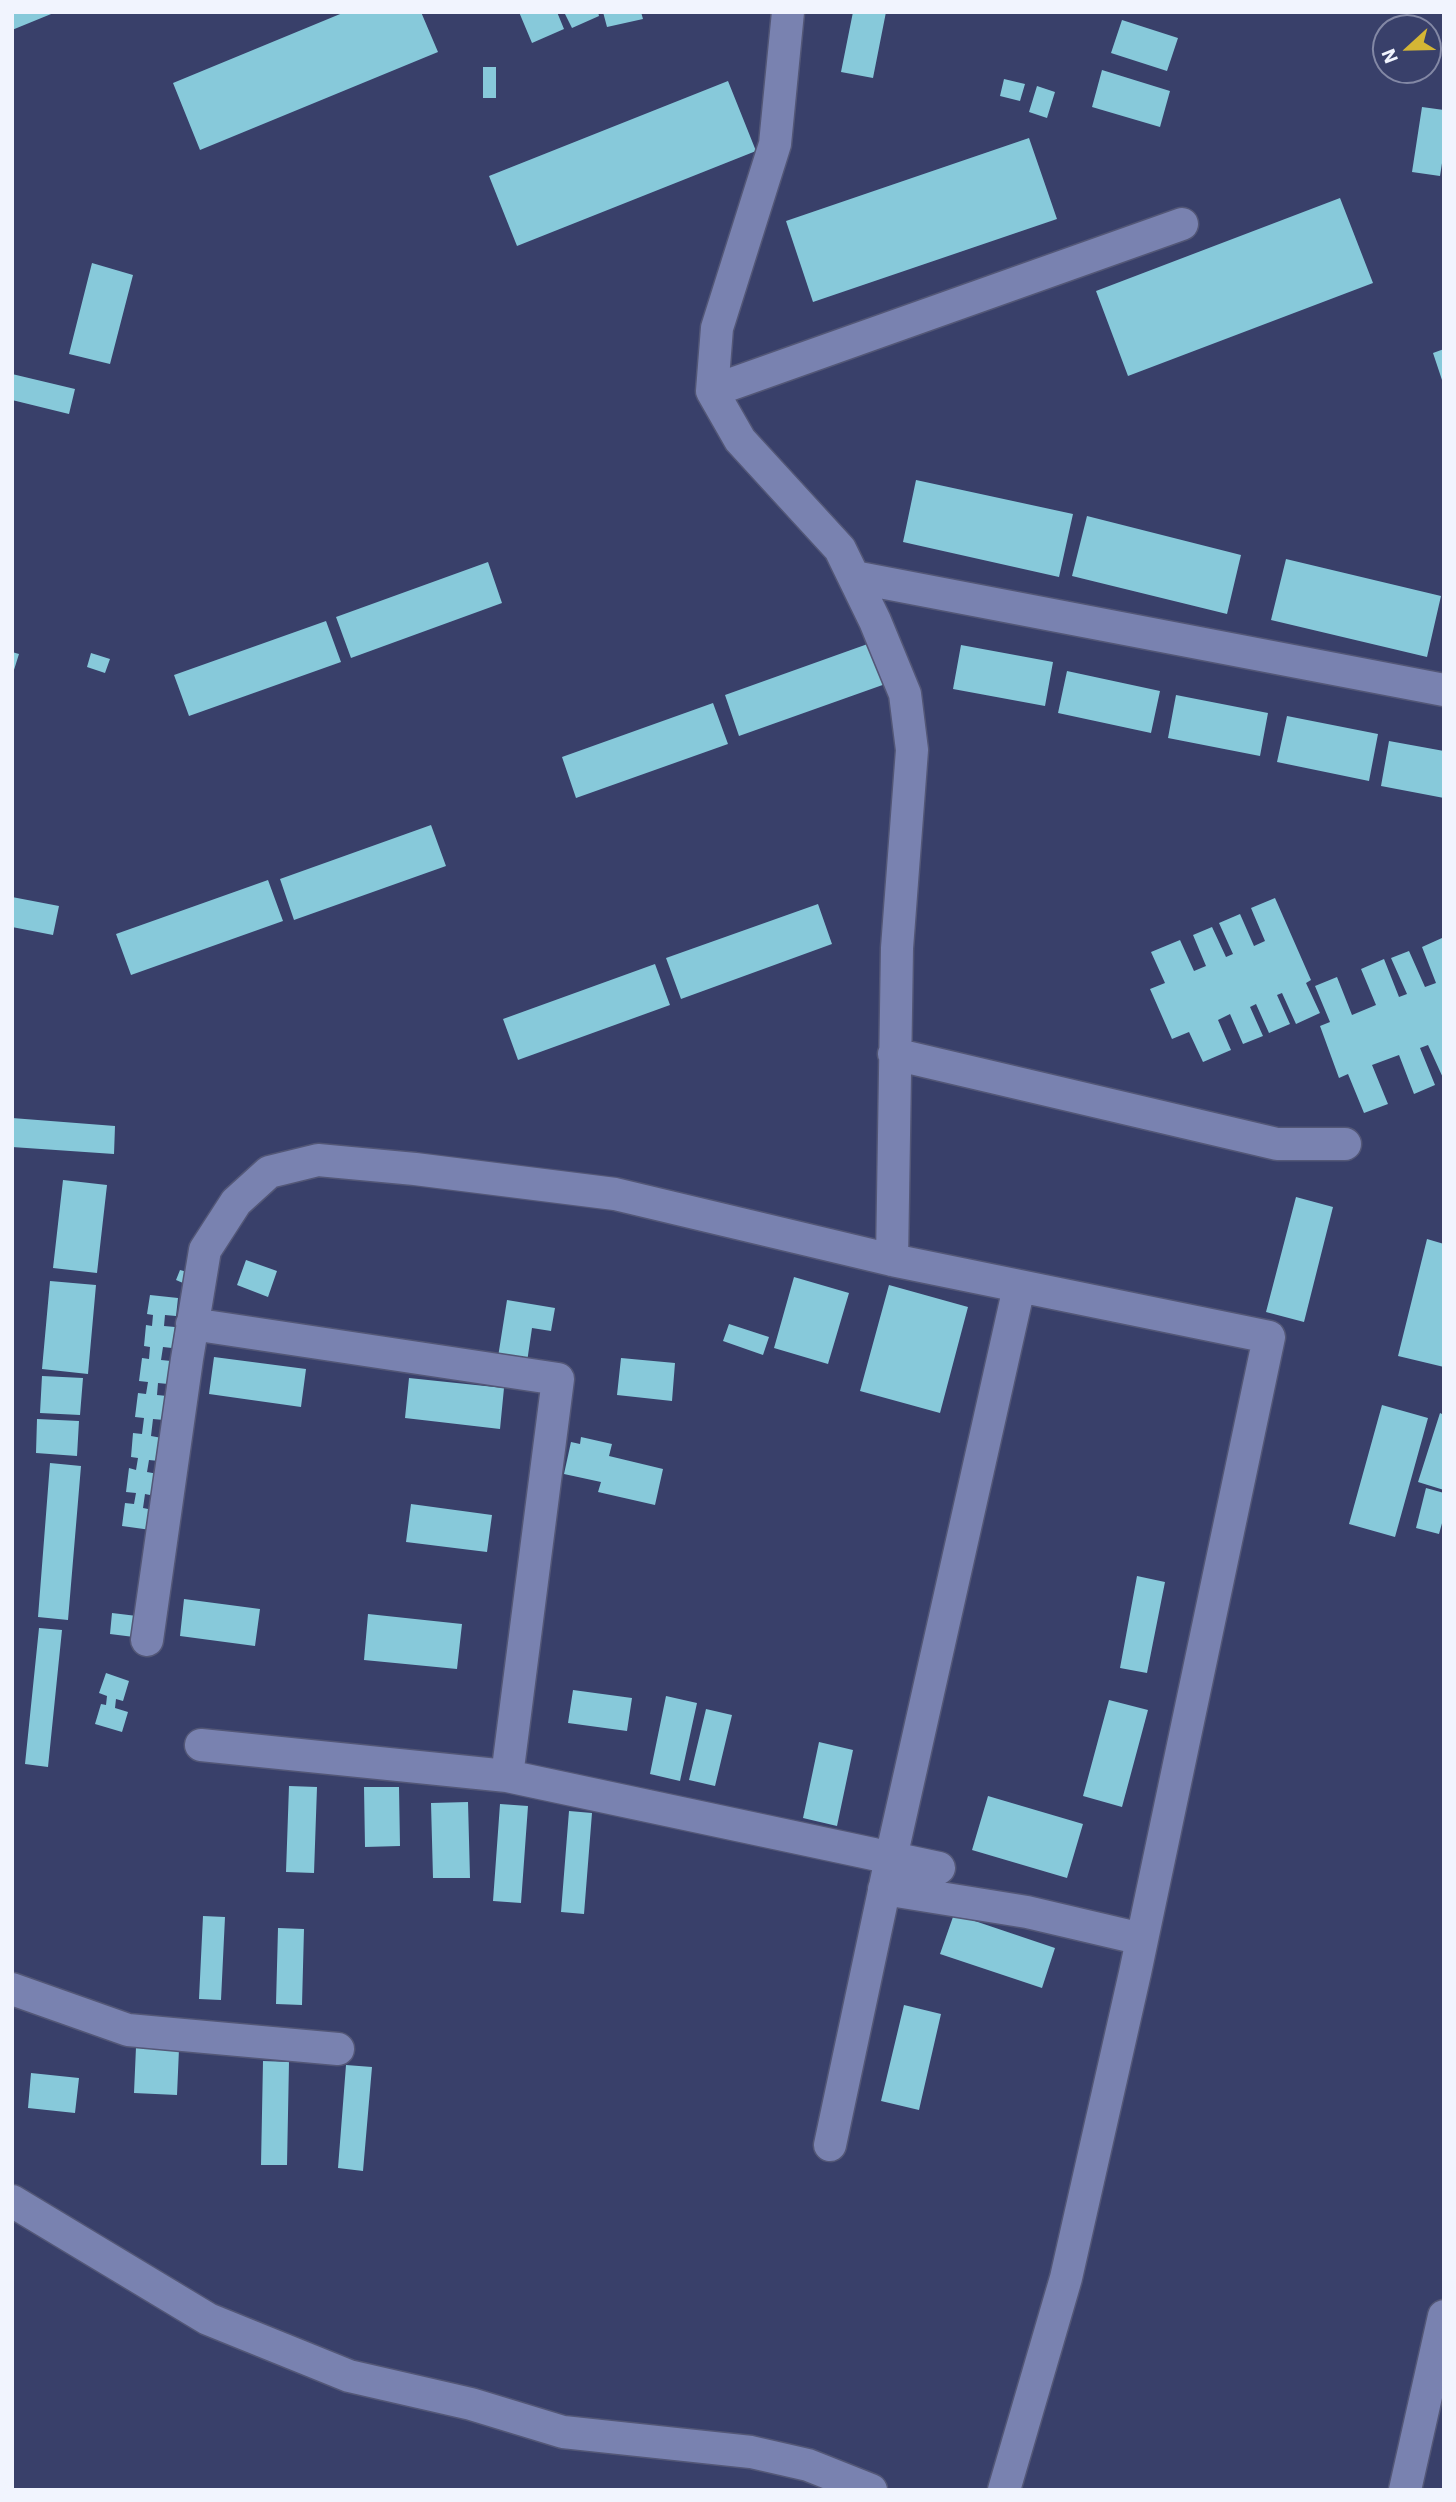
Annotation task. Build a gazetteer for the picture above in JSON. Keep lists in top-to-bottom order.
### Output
{
  "north": "left"
}
